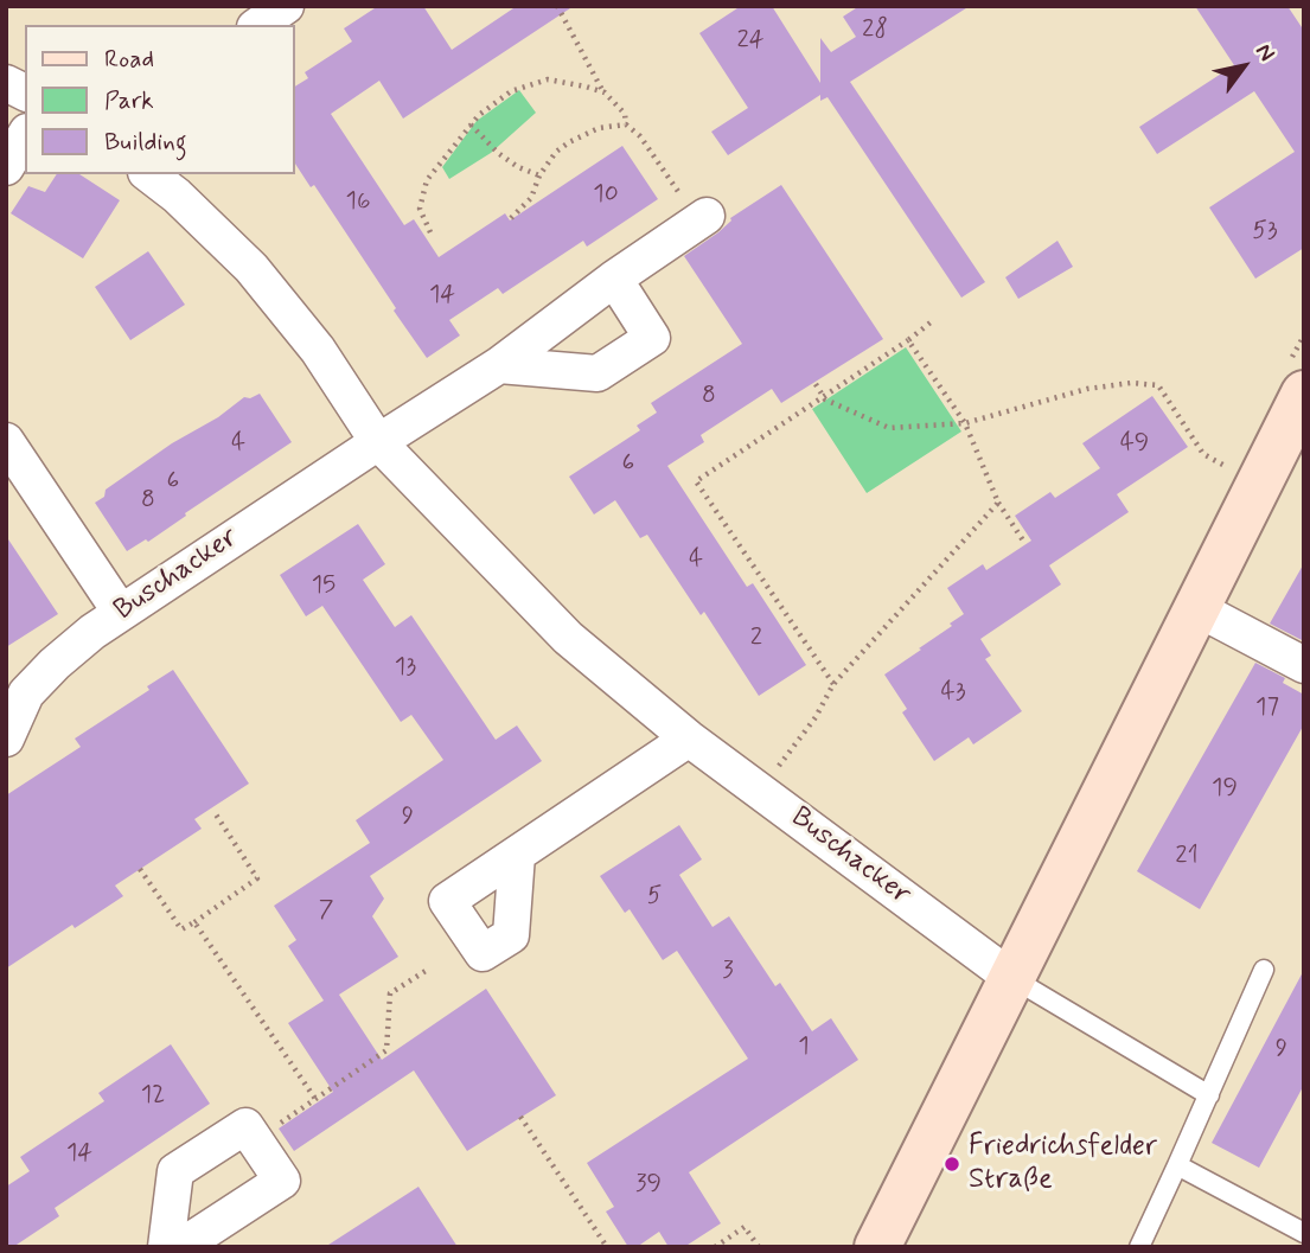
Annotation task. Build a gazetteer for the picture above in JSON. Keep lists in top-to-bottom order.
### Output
{
  "streets": {
    "street": ["Buschacker"]
  },
  "places": ["Friedrichsfelder Straße"],
  "house_numbers": [
    "28",
    "24",
    "10",
    "16",
    "53",
    "14",
    "8",
    "4",
    "49",
    "6",
    "6",
    "8",
    "4",
    "15",
    "2",
    "13",
    "43",
    "17",
    "19",
    "9",
    "21",
    "5",
    "7",
    "3",
    "1",
    "9",
    "12",
    "14",
    "39"
  ],
  "legend": ["Road", "Park", "Building"],
  "north": "top right"
}
